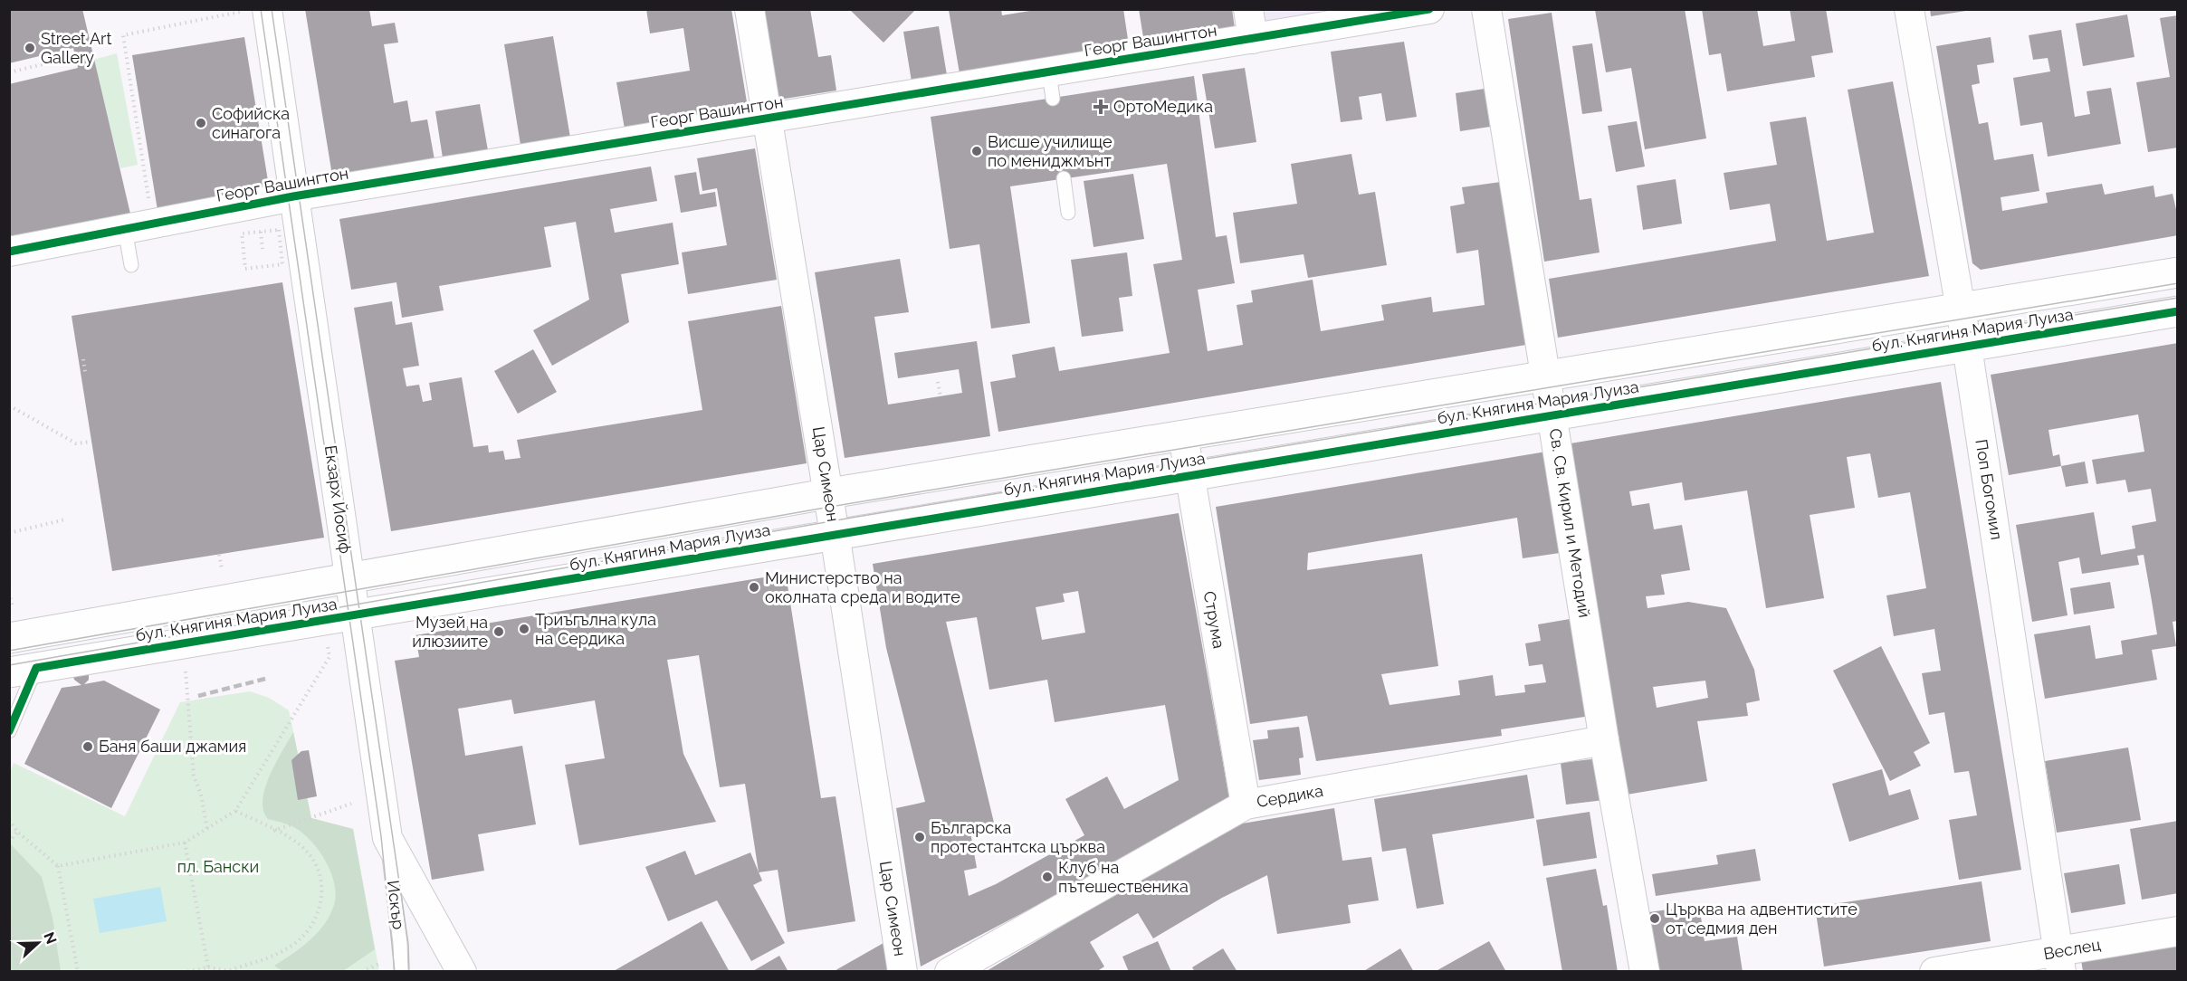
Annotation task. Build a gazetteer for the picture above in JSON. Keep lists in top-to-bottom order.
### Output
{
  "streets": {
    "main road": ["бул. Княгиня Мария Луиза"],
    "street": [
      "Георг Вашингтон",
      "Цар Симеон",
      "Поп Богомил",
      "Екзарх Йосиф",
      "Св. Св. Кирил и Методий",
      "Струма",
      "Сердика",
      "Веслец"
    ],
    "lane": ["Искър"]
  },
  "crossings": [
    ["Георг Вашингтон", "Цар Симеон"],
    ["Георг Вашингтон", "Екзарх Йосиф"],
    ["бул. Княгиня Мария Луиза", "Цар Симеон"],
    ["бул. Княгиня Мария Луиза", "Поп Богомил"],
    ["бул. Княгиня Мария Луиза", "Екзарх Йосиф"],
    ["бул. Княгиня Мария Луиза", "Св. Св. Кирил и Методий"],
    ["бул. Княгиня Мария Луиза", "Струма"],
    ["Поп Богомил", "Веслец"],
    ["Екзарх Йосиф", "Искър"],
    ["Св. Св. Кирил и Методий", "Сердика"],
    ["Струма", "Сердика"]
  ],
  "parks": ["пл. Бански"],
  "places": {
    "other": [
      "Street Art Gallery",
      "Софийска синагога",
      "Висше училище по мениджмънт",
      "Министерство на околната среда и водите",
      "Триъгълна кула на Сердика",
      "Музей на илюзиите",
      "Баня баши джамия",
      "Българска протестантска църква",
      "Клуб на пътешественика",
      "Църква на адвентистите от седмия ден"
    ],
    "health": ["ОртоМедика"]
  },
  "north": "right"
}
